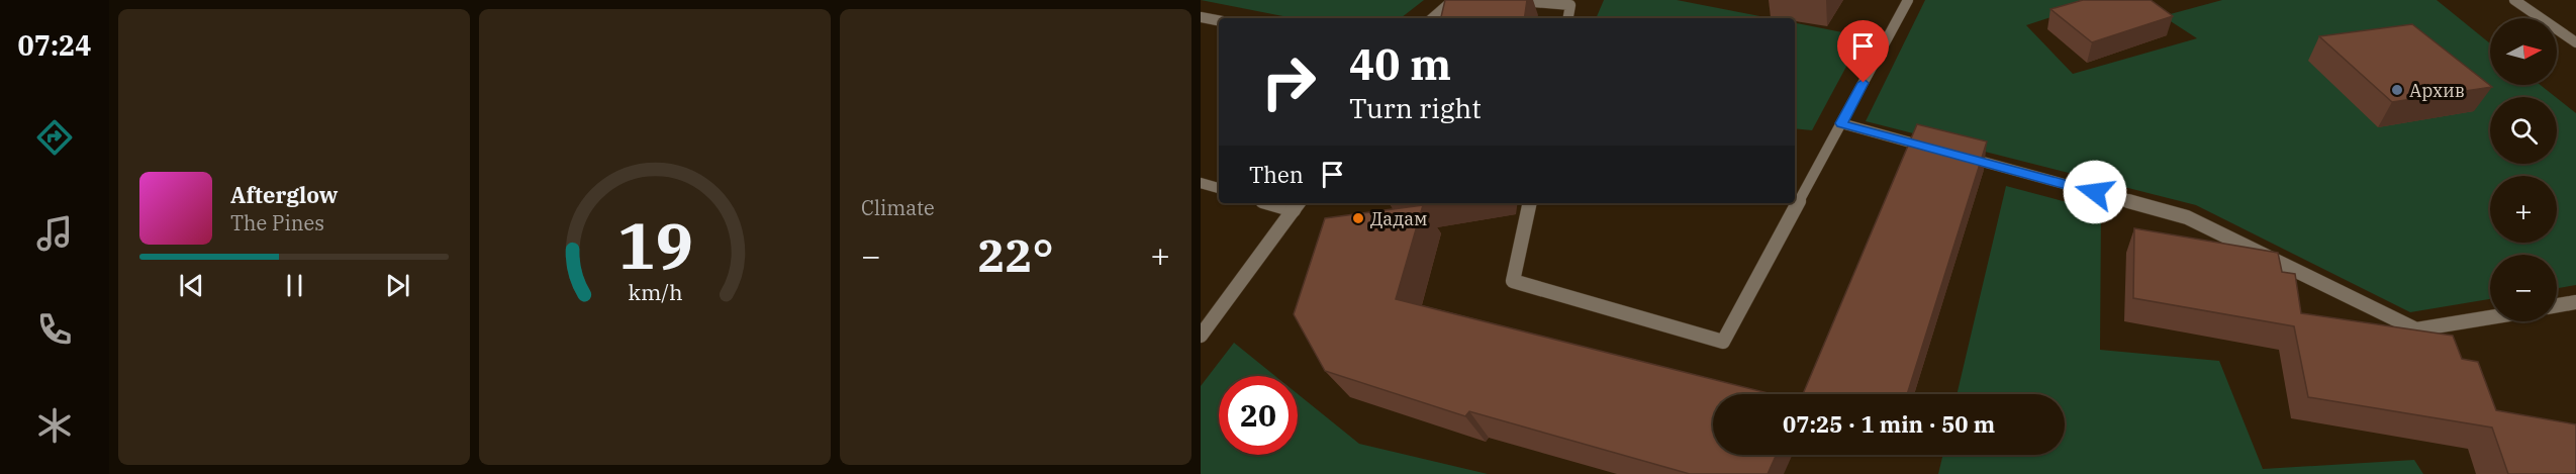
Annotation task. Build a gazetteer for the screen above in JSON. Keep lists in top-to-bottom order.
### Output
{
  "places": ["Архив", "Дадам"],
  "north": "right",
  "page": {
    "tabs": "07:24",
    "tile": "Climate",
    "map_buttons": ["+", "−"],
    "turn": ["40 m", "Turn right"],
    "then": "Then",
    "song": ["Afterglow", "The Pines"],
    "heat": ["−", "22°", "+"],
    "limit": "20",
    "trip": "07:25 · 1 min · 50 m",
    "gauge": ["19", "km/h"]
  }
}
